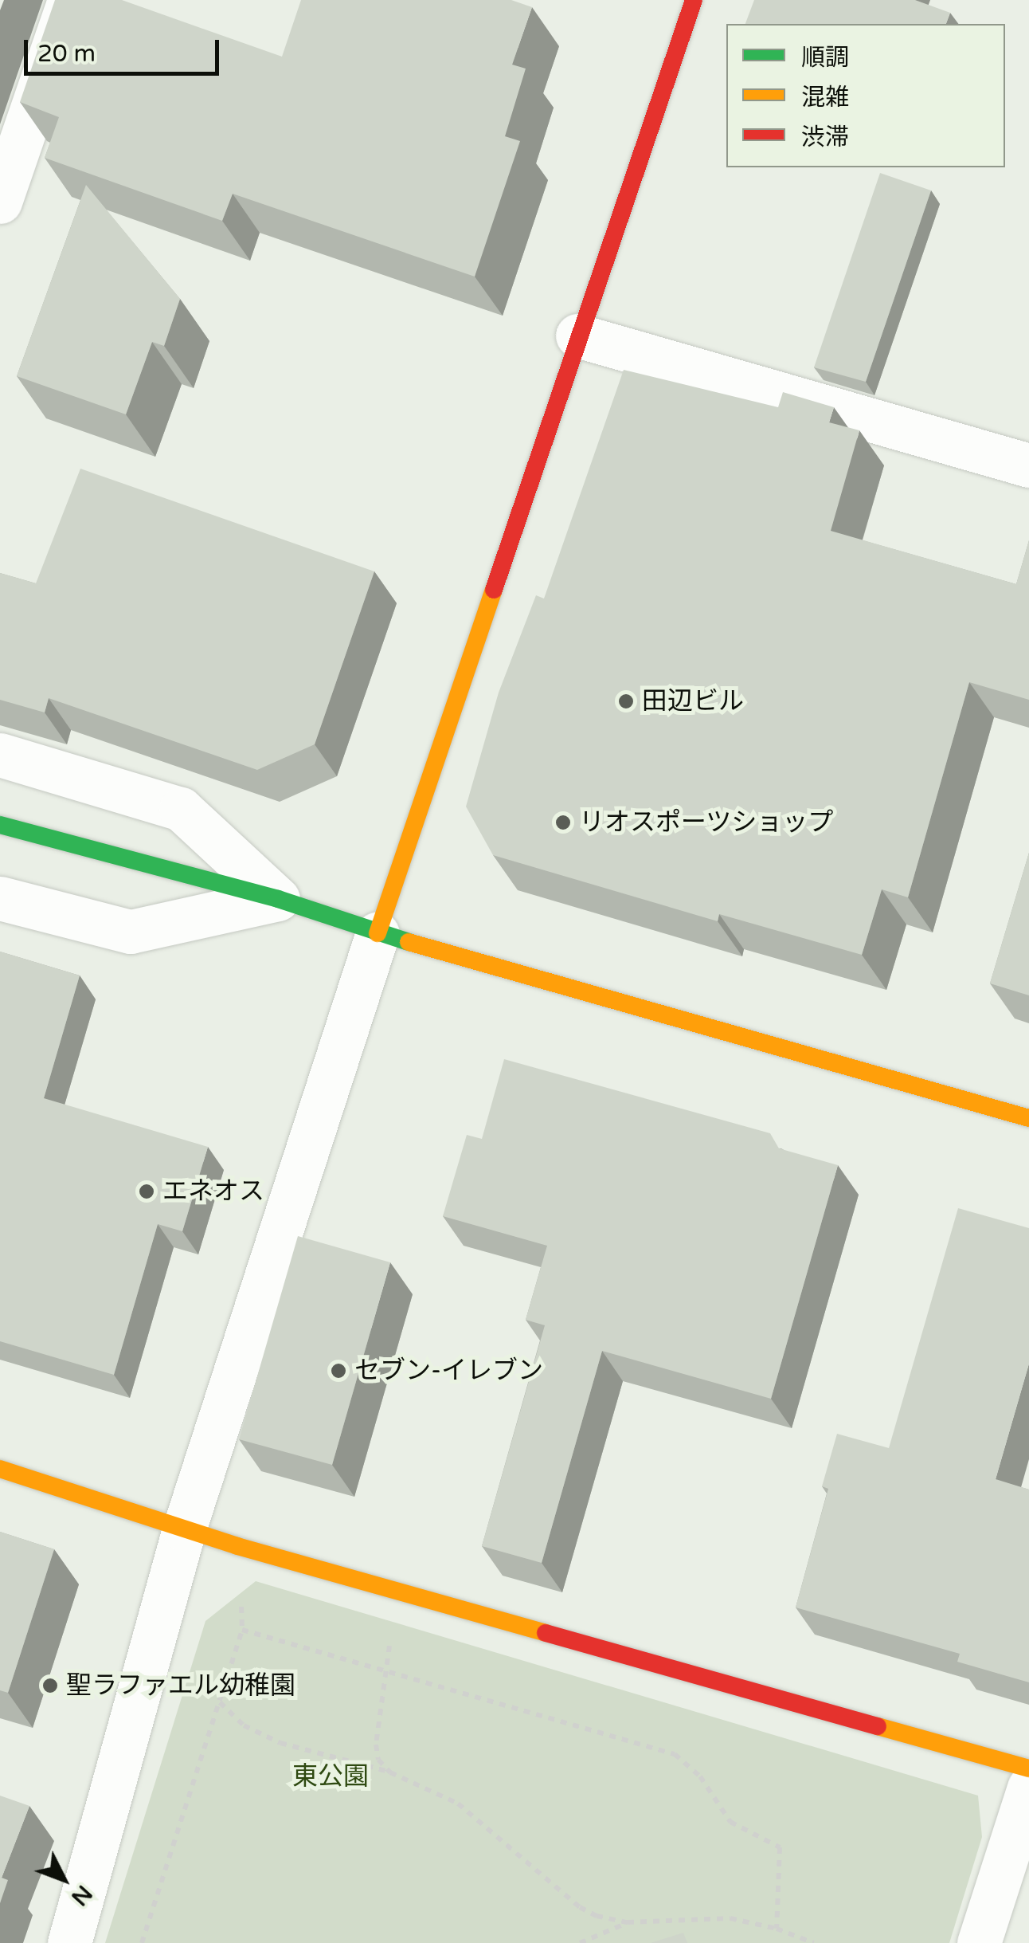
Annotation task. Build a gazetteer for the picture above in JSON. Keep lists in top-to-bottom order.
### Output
{
  "parks": ["東公園"],
  "places": [
    "田辺ビル",
    "リオスポーツショップ",
    "エネオス",
    "セブン-イレブン",
    "聖ラファエル幼稚園"
  ],
  "legend": ["順調", "混雑", "渋滞"],
  "scale_bar": "20 m",
  "north": "bottom right"
}
